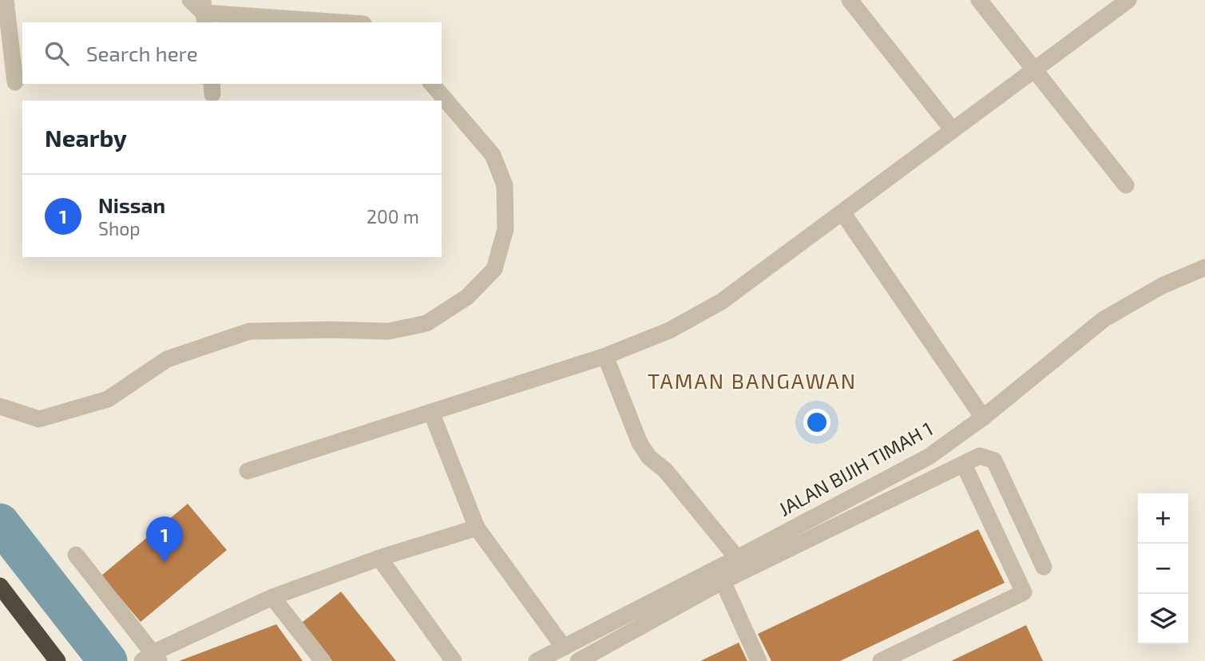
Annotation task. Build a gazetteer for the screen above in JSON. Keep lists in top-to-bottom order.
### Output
{
  "streets": {
    "street": ["JALAN BIJIH TIMAH 1"]
  },
  "districts": ["TAMAN BANGAWAN"],
  "page": {
    "search": "Search here",
    "heading": "Nearby",
    "list": [
      {
        "mark": "1",
        "name": "Nissan",
        "note": "Shop",
        "value": "200 m"
      }
    ],
    "map_buttons": ["+", "−"],
    "pins": "1"
  }
}
